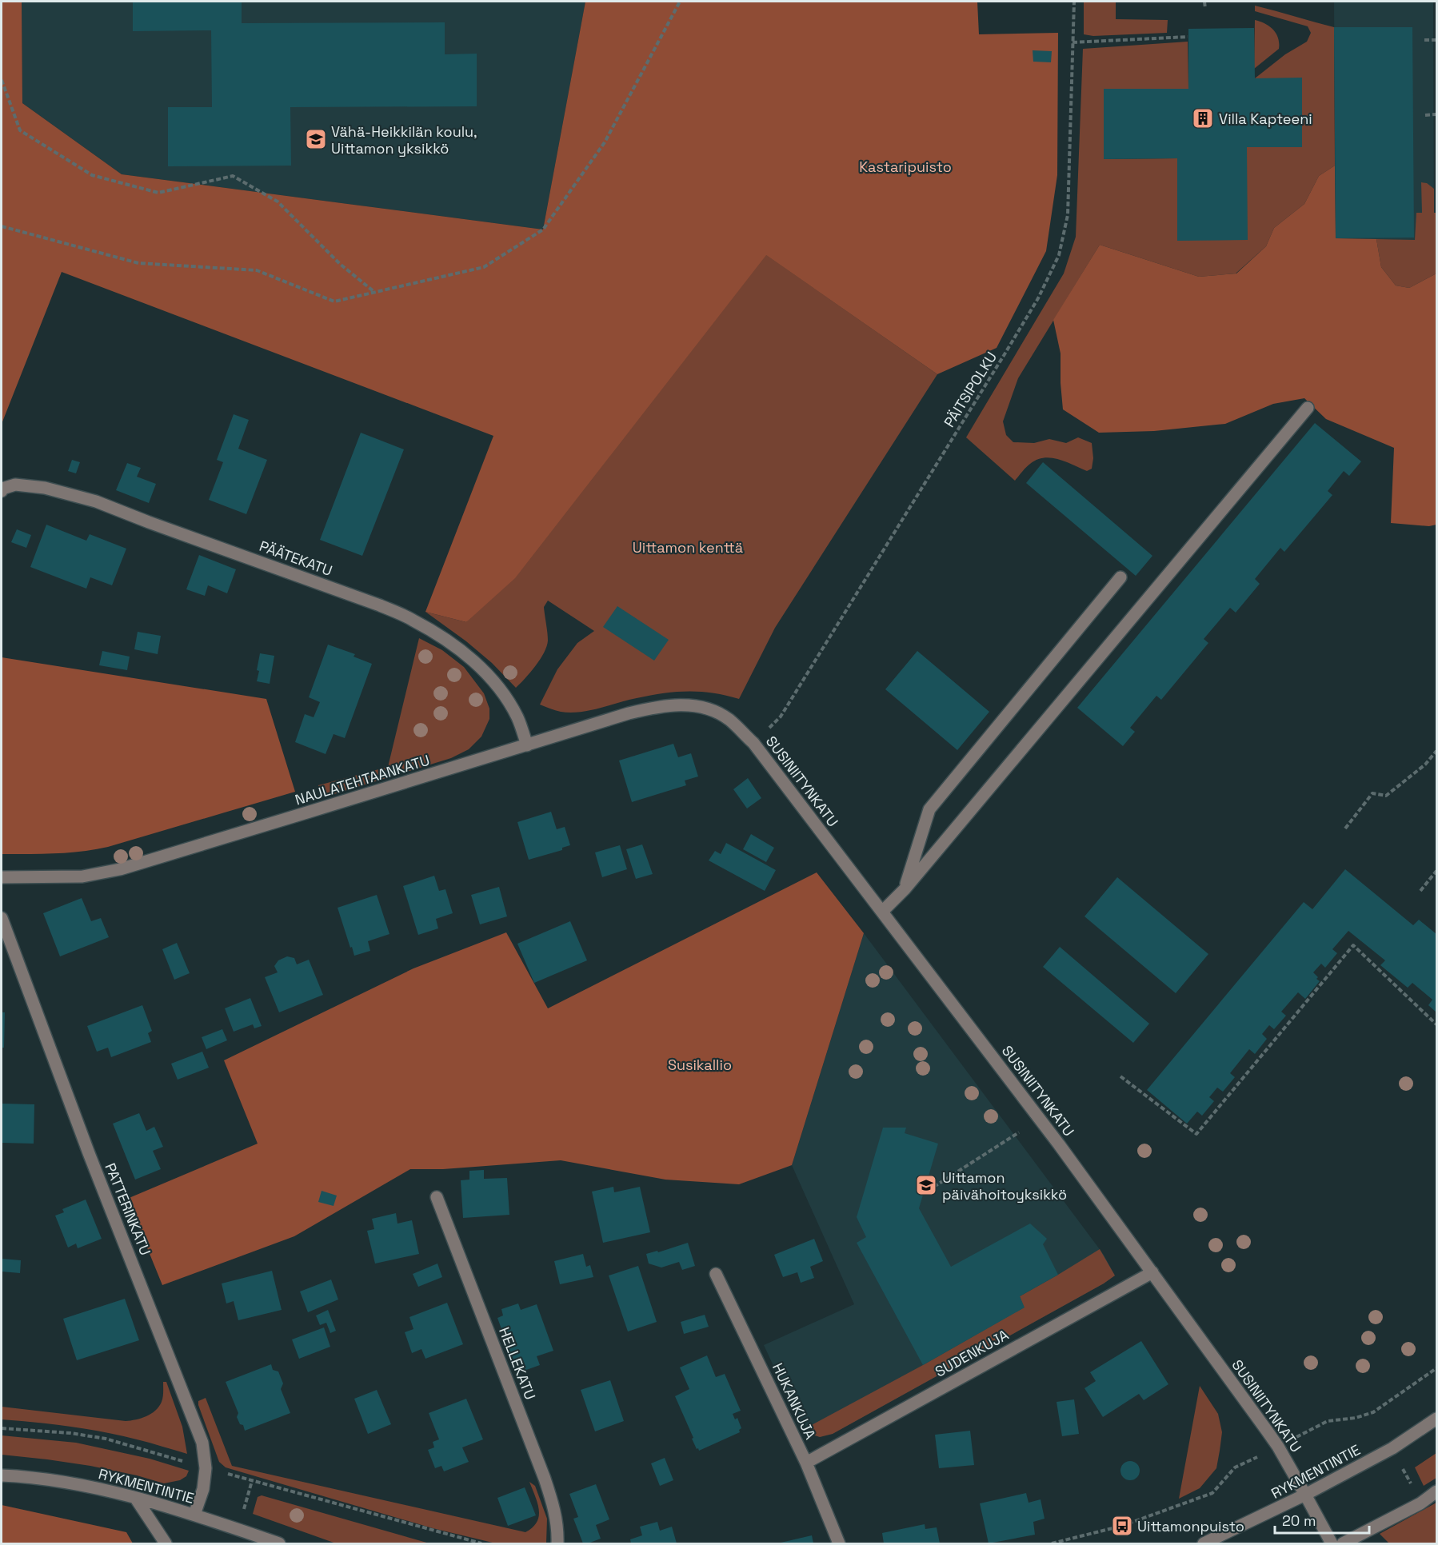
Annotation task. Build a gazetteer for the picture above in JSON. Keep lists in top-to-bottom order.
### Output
{
  "streets": {
    "street": [
      "PÄÄTEKATU",
      "NAULATEHTAANKATU",
      "SUSINIITYNKATU",
      "PATTERINKATU",
      "SUDENKUJA",
      "HELLEKATU",
      "HUKANKUJA",
      "RYKMENTINTIE"
    ],
    "path": ["PÄITSIPOLKU"]
  },
  "crossings": [
    ["PÄITSIPOLKU", "SUSINIITYNKATU"],
    ["PÄÄTEKATU", "NAULATEHTAANKATU"],
    ["NAULATEHTAANKATU", "SUSINIITYNKATU"],
    ["SUSINIITYNKATU", "SUDENKUJA"],
    ["SUSINIITYNKATU", "RYKMENTINTIE"],
    ["PATTERINKATU", "RYKMENTINTIE"],
    ["SUDENKUJA", "HUKANKUJA"]
  ],
  "parks": ["Kastaripuisto", "Uittamon kenttä", "Susikallio"],
  "places": {
    "building": ["Villa Kapteeni"],
    "school or university": ["Vähä-Heikkilän koulu, Uittamon yksikkö", "Uittamon päivähoitoyksikkö"],
    "bus stop": ["Uittamonpuisto"]
  },
  "scale_bar": "20 m"
}
